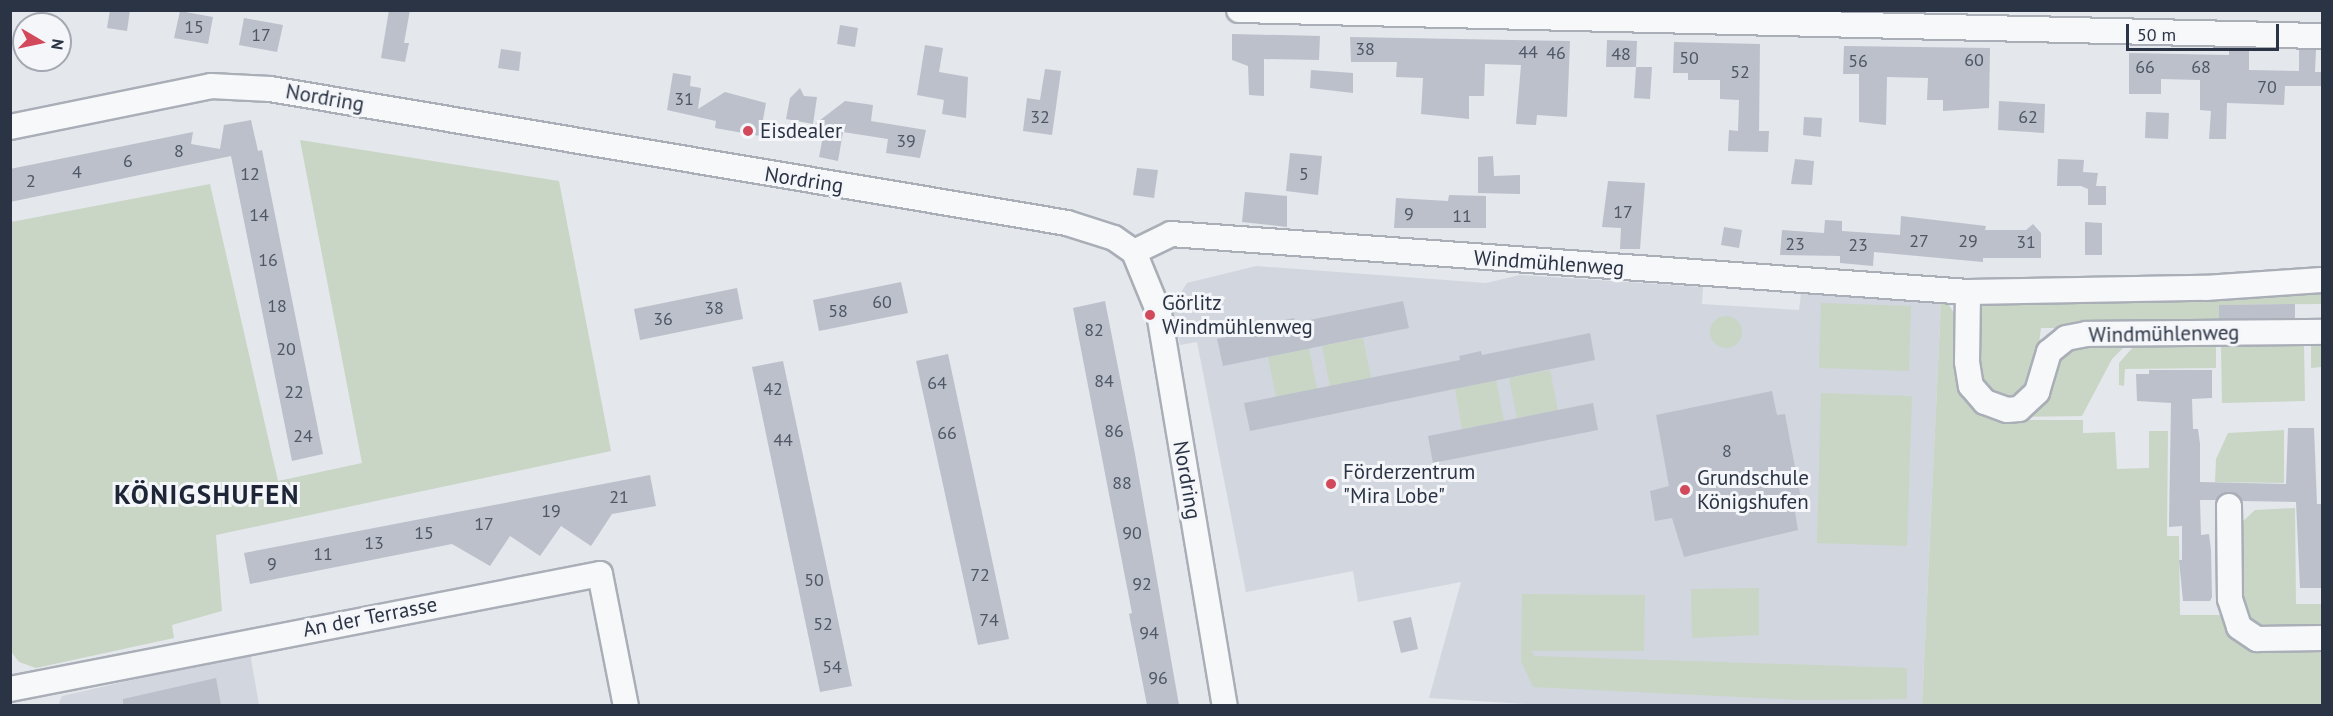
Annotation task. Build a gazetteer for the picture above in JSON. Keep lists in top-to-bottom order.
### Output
{
  "streets": {
    "street": ["Nordring", "Windmühlenweg", "An der Terrasse"]
  },
  "crossings": [
    ["Nordring", "Windmühlenweg"]
  ],
  "districts": ["KÖNIGSHUFEN"],
  "places": [
    "Eisdealer",
    "Görlitz Windmühlenweg",
    "Förderzentrum \"Mira Lobe\"",
    "Grundschule Königshufen"
  ],
  "house_numbers": [
    "15",
    "17",
    "38",
    "44",
    "46",
    "48",
    "50",
    "60",
    "56",
    "66",
    "68",
    "52",
    "70",
    "31",
    "32",
    "62",
    "39",
    "8",
    "6",
    "4",
    "12",
    "5",
    "2",
    "17",
    "9",
    "14",
    "11",
    "27",
    "29",
    "31",
    "23",
    "23",
    "16",
    "60",
    "18",
    "38",
    "58",
    "36",
    "82",
    "20",
    "84",
    "64",
    "42",
    "22",
    "86",
    "66",
    "24",
    "44",
    "8",
    "88",
    "21",
    "19",
    "17",
    "15",
    "90",
    "13",
    "11",
    "9",
    "72",
    "50",
    "92",
    "74",
    "52",
    "94",
    "54",
    "96"
  ],
  "scale_bar": "50 m",
  "north": "right"
}
